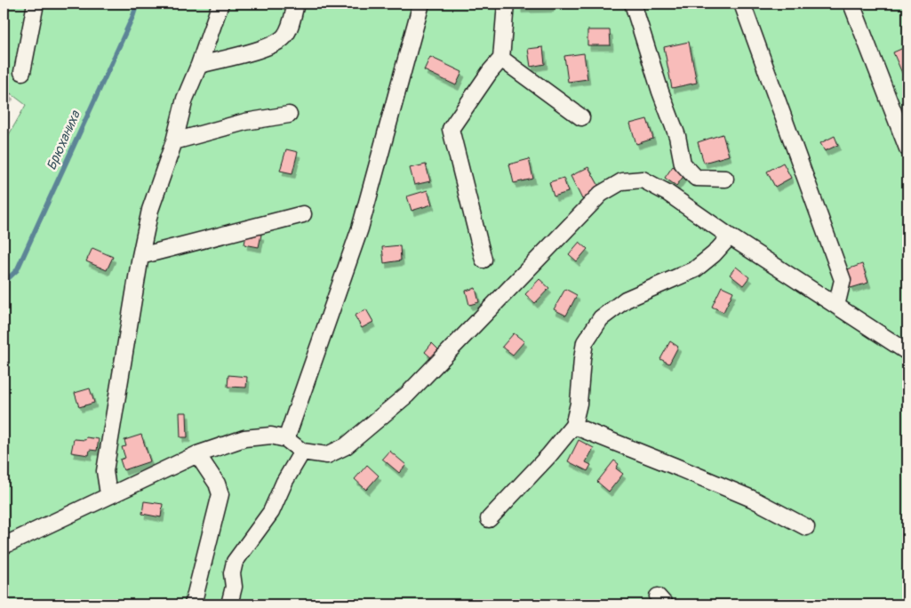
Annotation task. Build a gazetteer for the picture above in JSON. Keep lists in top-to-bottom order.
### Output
{
  "water": ["Брюханиха"]
}
